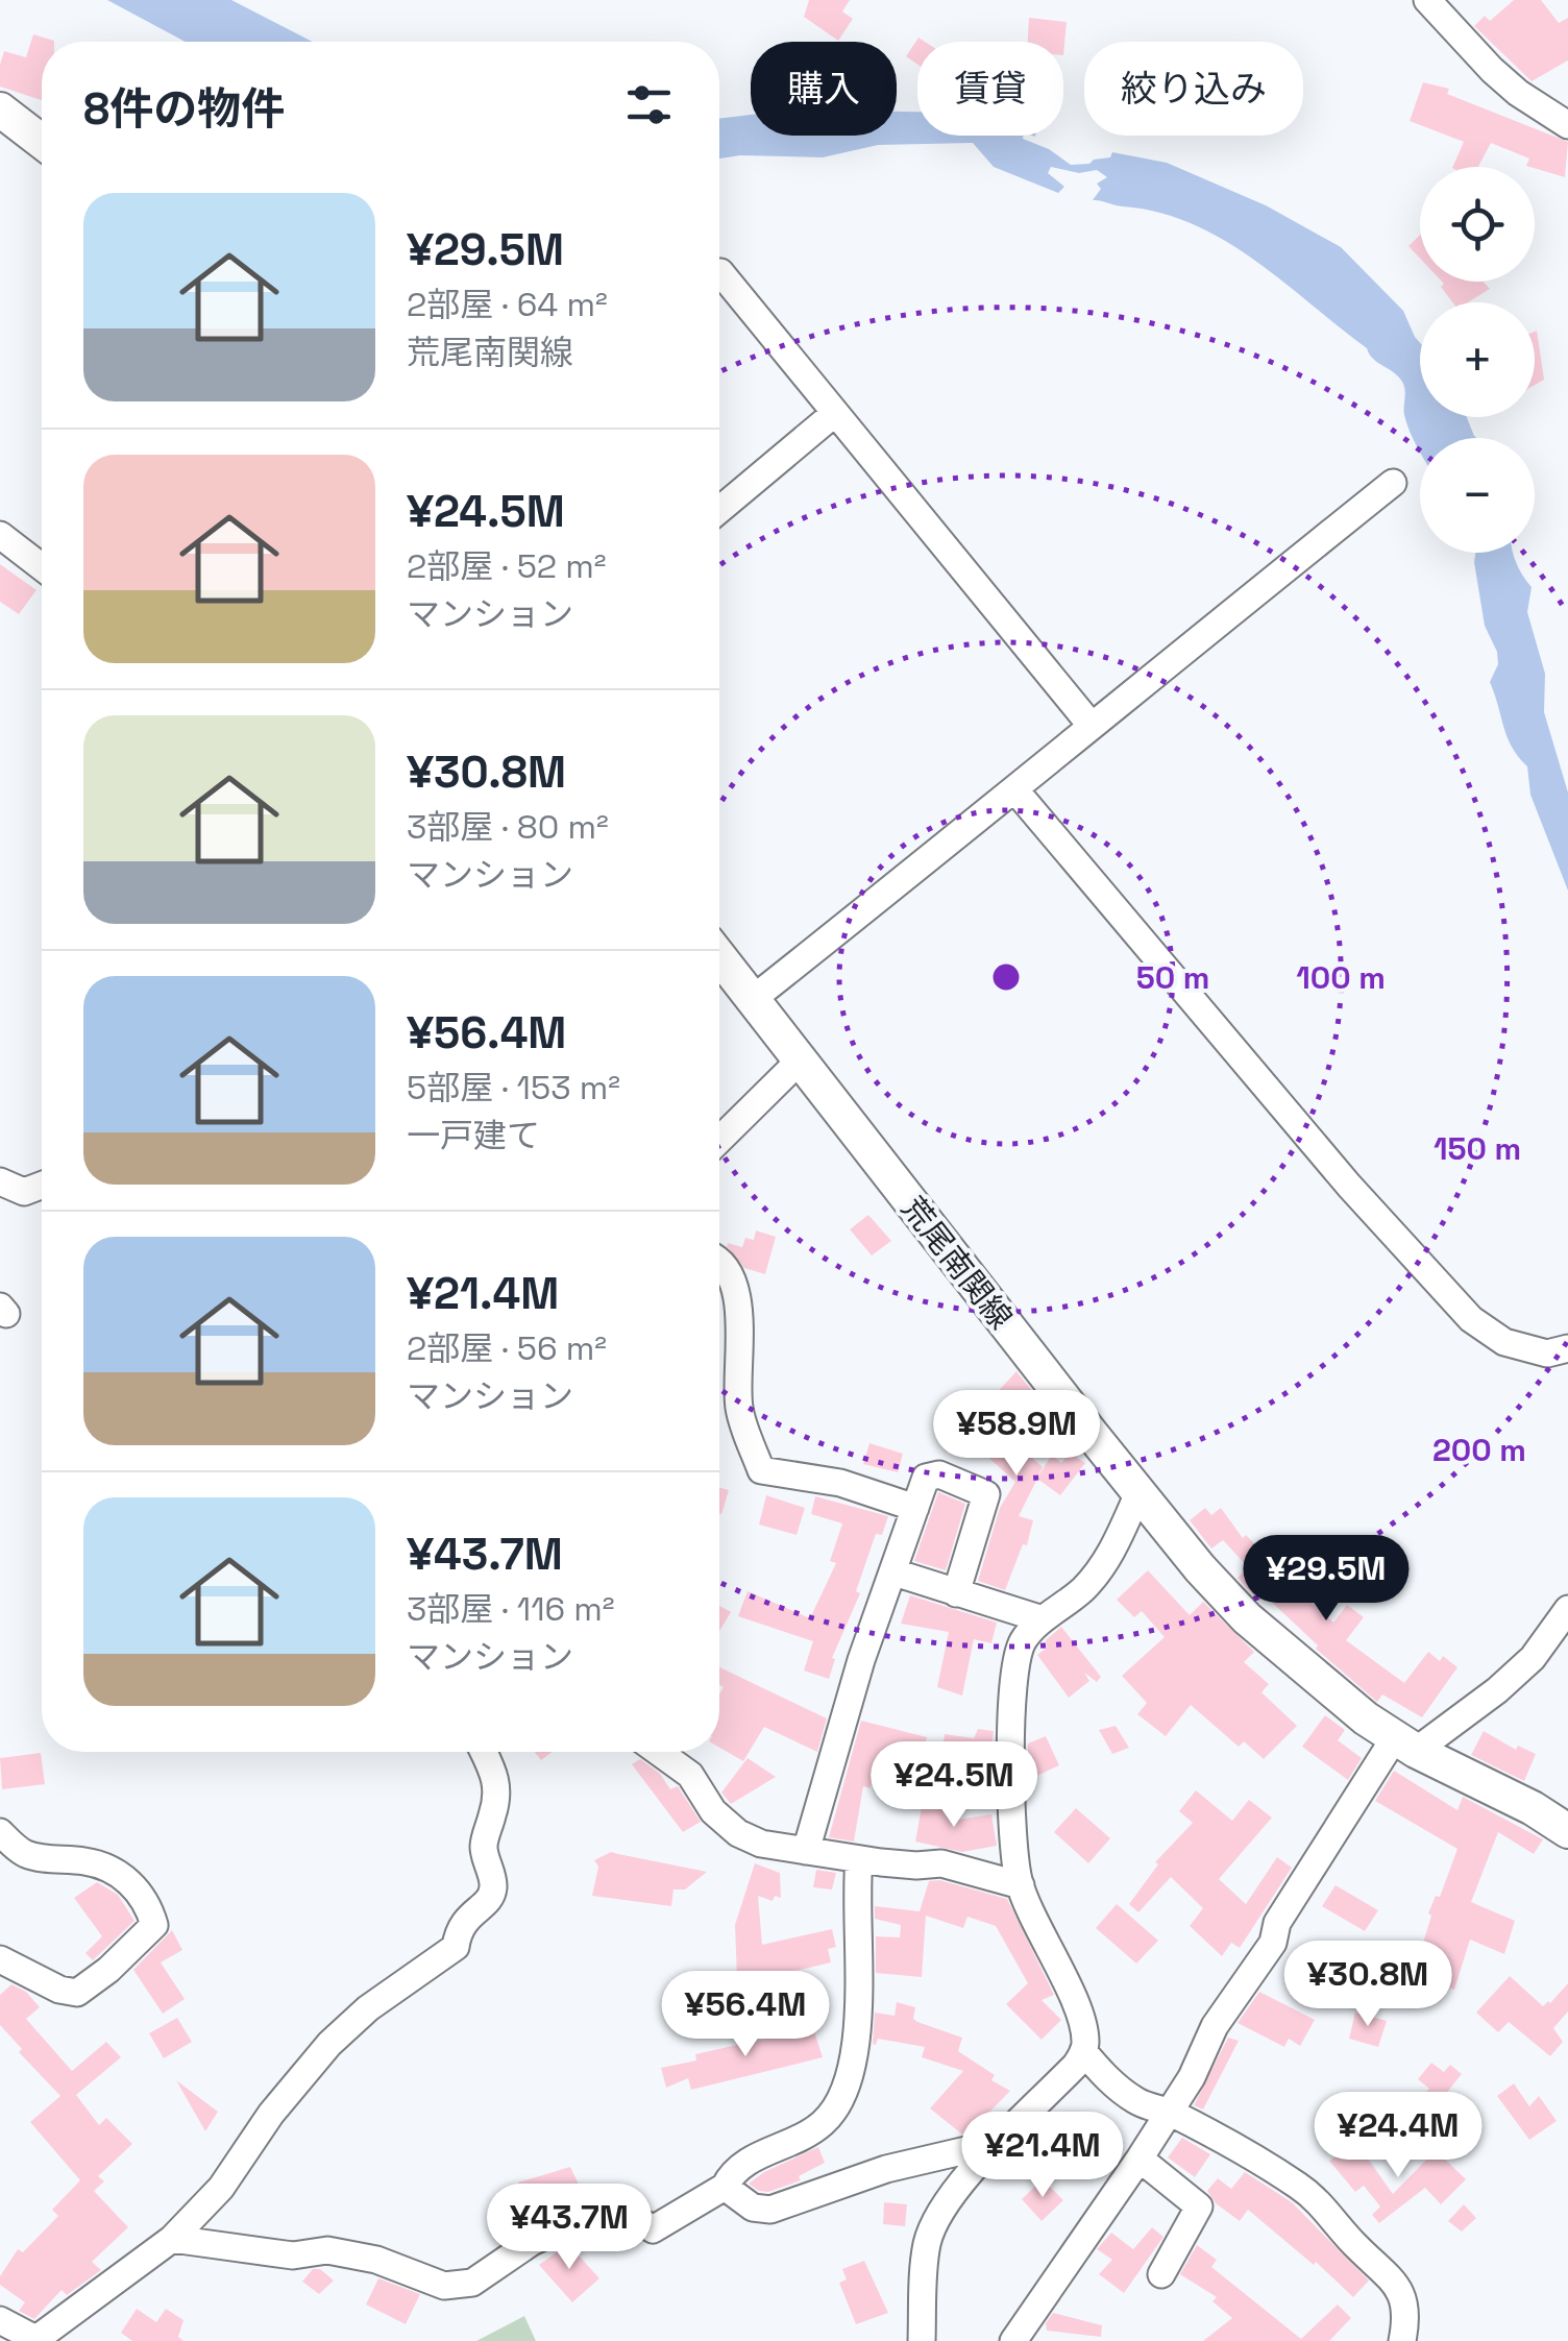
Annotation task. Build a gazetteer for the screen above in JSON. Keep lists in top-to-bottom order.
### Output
{
  "streets": {
    "main road": ["荒尾南関線"]
  },
  "page": {
    "chip": ["購入", "賃貸", "絞り込み"],
    "heading": "8件の物件",
    "map_buttons": ["+", "−"],
    "list": [
      {
        "name": "¥29.5M",
        "note": "2部屋 · 64 m² · 荒尾南関線"
      },
      {
        "name": "¥24.5M",
        "note": "2部屋 · 52 m² · マンション"
      },
      {
        "name": "¥30.8M",
        "note": "3部屋 · 80 m² · マンション"
      },
      {
        "name": "¥56.4M",
        "note": "5部屋 · 153 m² · 一戸建て"
      },
      {
        "name": "¥21.4M",
        "note": "2部屋 · 56 m² · マンション"
      },
      {
        "name": "¥43.7M",
        "note": "3部屋 · 116 m² · マンション"
      }
    ],
    "price": [
      "¥58.9M",
      "¥29.5M",
      "¥24.5M",
      "¥30.8M",
      "¥56.4M",
      "¥24.4M",
      "¥21.4M",
      "¥43.7M"
    ]
  },
  "rings": [
    "50 m",
    "100 m",
    "150 m",
    "200 m"
  ]
}
